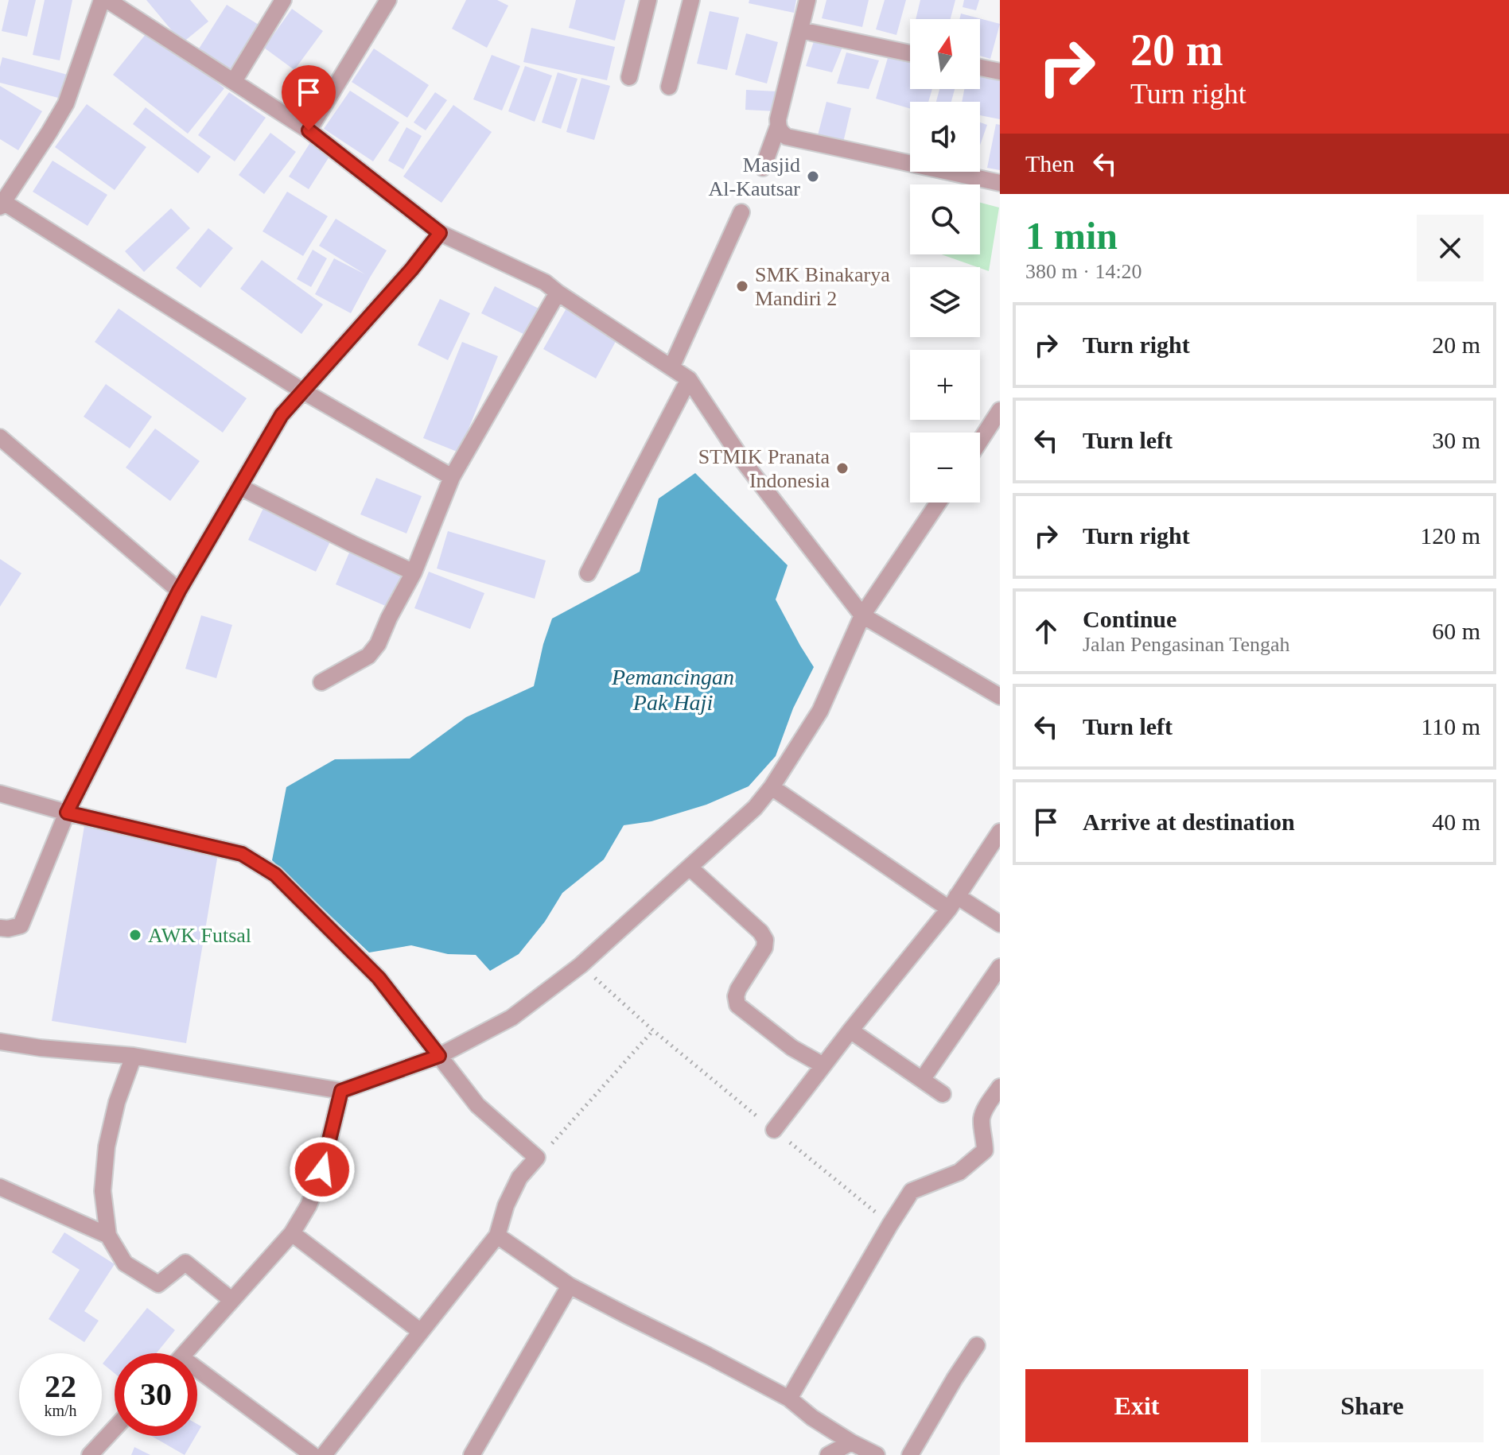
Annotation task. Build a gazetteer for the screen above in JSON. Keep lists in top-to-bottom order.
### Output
{
  "water": ["Pemancingan Pak Haji"],
  "places": [
    "Masjid Al-Kautsar",
    "SMK Binakarya Mandiri 2",
    "STMIK Pranata Indonesia",
    "AWK Futsal"
  ],
  "north": "top",
  "page": {
    "turn": ["20 m", "Turn right"],
    "map_buttons": ["+", "−"],
    "then": "Then",
    "heading": ["1 min", "380 m · 14:20"],
    "list": [
      {
        "name": "Turn right",
        "value": "20 m"
      },
      {
        "name": "Turn left",
        "value": "30 m"
      },
      {
        "name": "Turn right",
        "value": "120 m"
      },
      {
        "name": "Continue",
        "note": "Jalan Pengasinan Tengah",
        "value": "60 m"
      },
      {
        "name": "Turn left",
        "value": "110 m"
      },
      {
        "name": "Arrive at destination",
        "value": "40 m"
      }
    ],
    "speed": "22 km/h",
    "limit": "30",
    "buttons": ["Exit", "Share"]
  }
}
